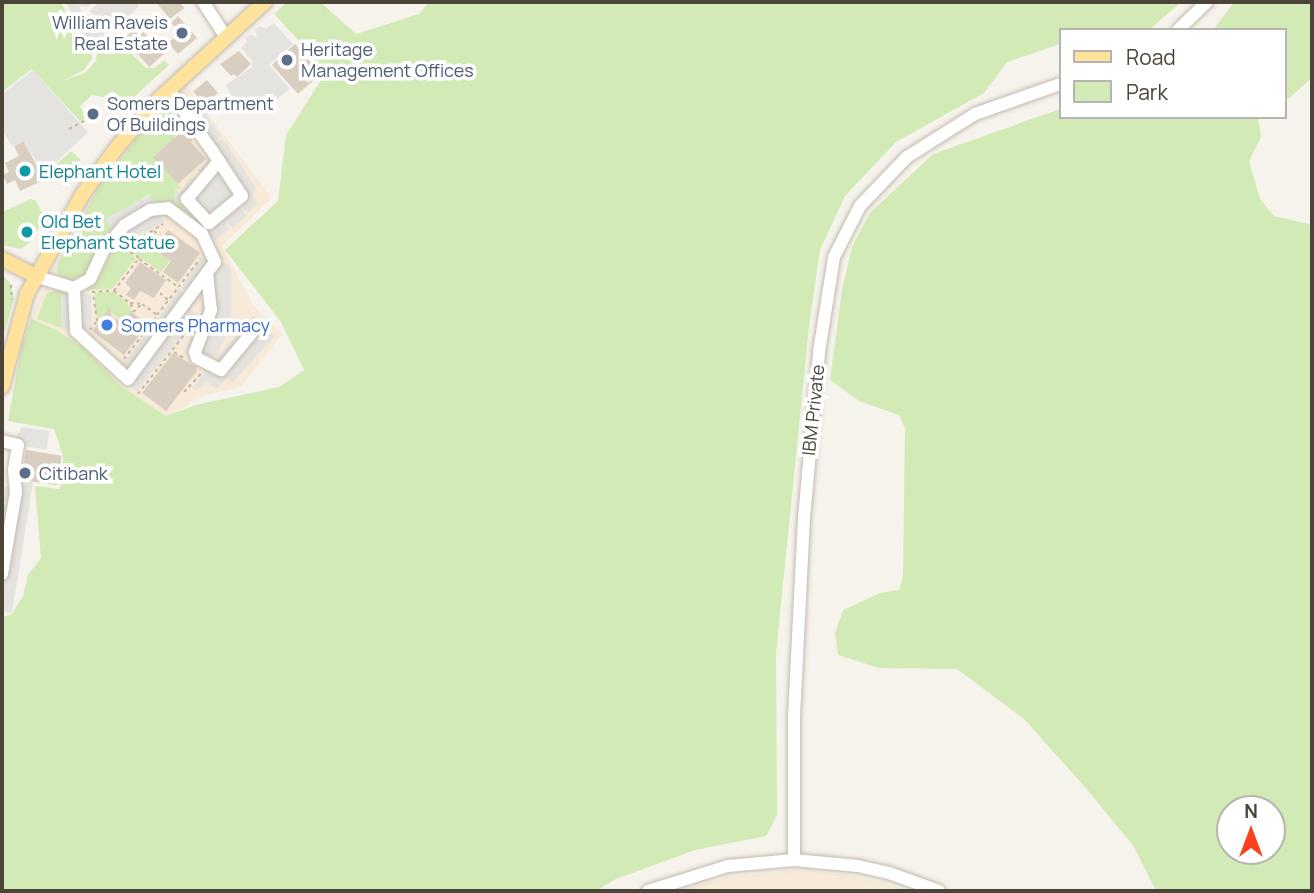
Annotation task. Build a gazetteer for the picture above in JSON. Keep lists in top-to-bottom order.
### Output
{
  "streets": {
    "street": ["IBM Private"]
  },
  "places": [
    "William Raveis Real Estate",
    "Heritage Management Offices",
    "Somers Department Of Buildings",
    "Elephant Hotel",
    "Old Bet Elephant Statue",
    "Somers Pharmacy",
    "Citibank"
  ],
  "legend": ["Road", "Park"],
  "north": "top"
}
